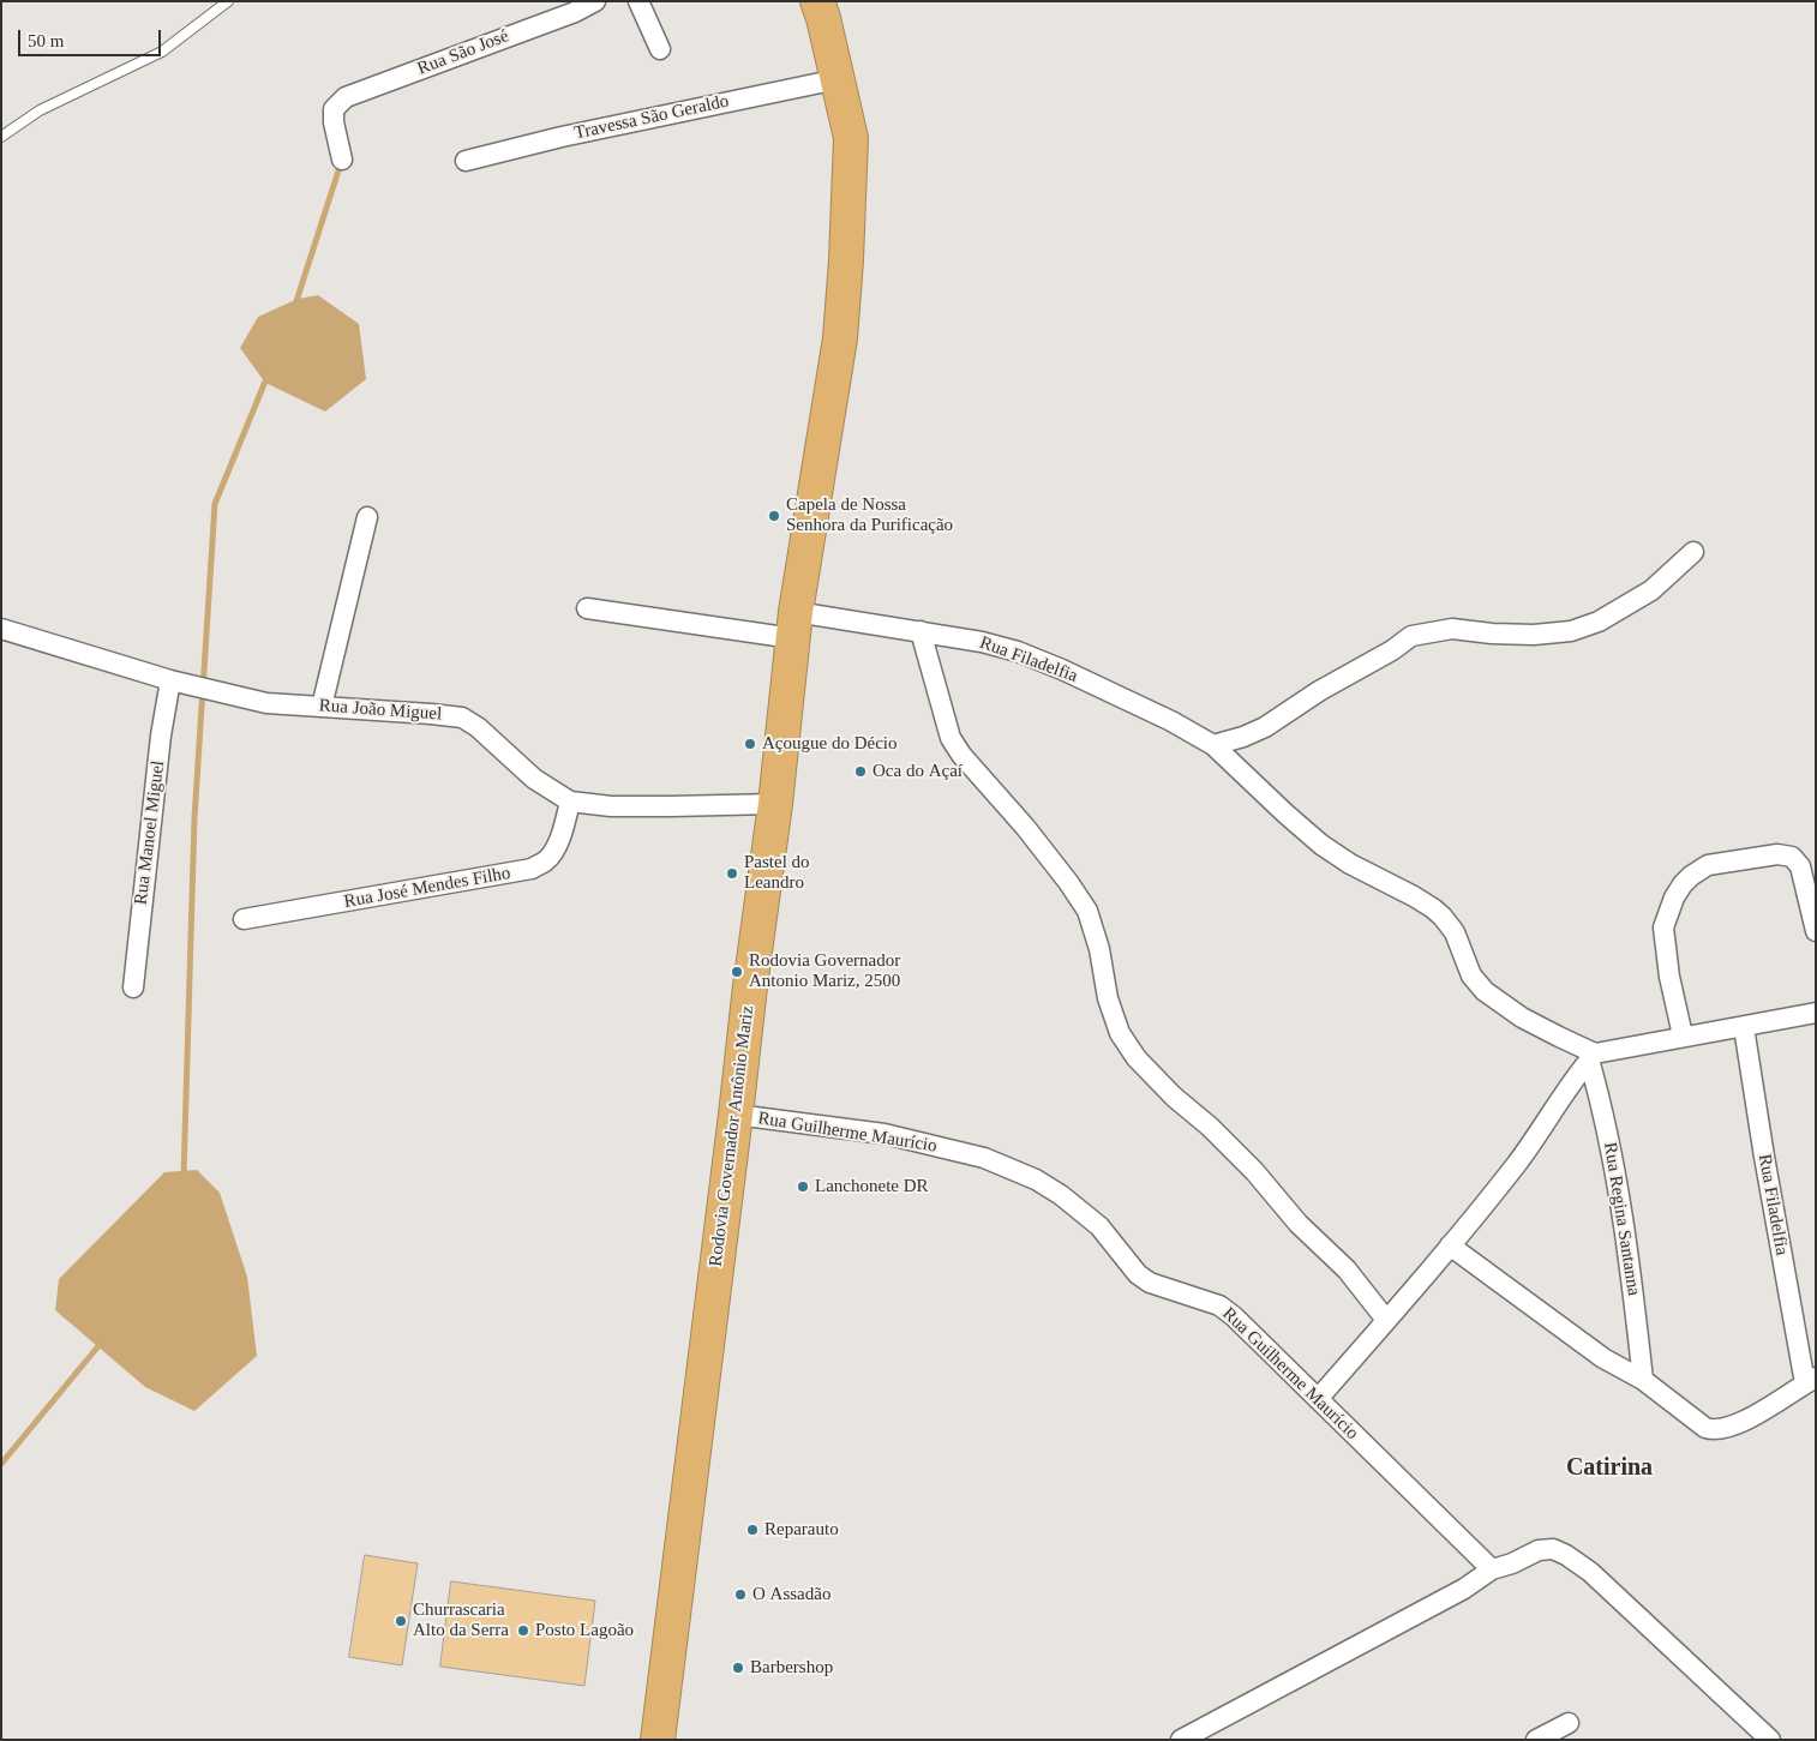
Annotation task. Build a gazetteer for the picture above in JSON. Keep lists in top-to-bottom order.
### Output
{
  "streets": {
    "highway": ["Rodovia Governador Antônio Mariz"],
    "street": [
      "Rua São José",
      "Travessa São Geraldo",
      "Rua Filadelfia",
      "Rua João Miguel",
      "Rua Manoel Miguel",
      "Rua José Mendes Filho",
      "Rua Guilherme Maurício",
      "Rua Regina Santanna"
    ]
  },
  "crossings": [
    ["Travessa São Geraldo", "Rodovia Governador Antônio Mariz"],
    ["Rua Filadelfia", "Rodovia Governador Antônio Mariz"],
    ["Rua Filadelfia", "Rua Regina Santanna"],
    ["Rua João Miguel", "Rua Manoel Miguel"],
    ["Rua João Miguel", "Rua José Mendes Filho"],
    ["Rua João Miguel", "Rodovia Governador Antônio Mariz"],
    ["Rua Guilherme Maurício", "Rodovia Governador Antônio Mariz"]
  ],
  "districts": ["Catirina"],
  "places": [
    "Capela de Nossa Senhora da Purificação",
    "Açougue do Décio",
    "Oca do Açaí",
    "Pastel do Leandro",
    "Rodovia Governador Antonio Mariz, 2500",
    "Lanchonete DR",
    "Reparauto",
    "O Assadão",
    "Churrascaria Alto da Serra",
    "Posto Lagoão",
    "Barbershop"
  ],
  "scale_bar": "50 m"
}
